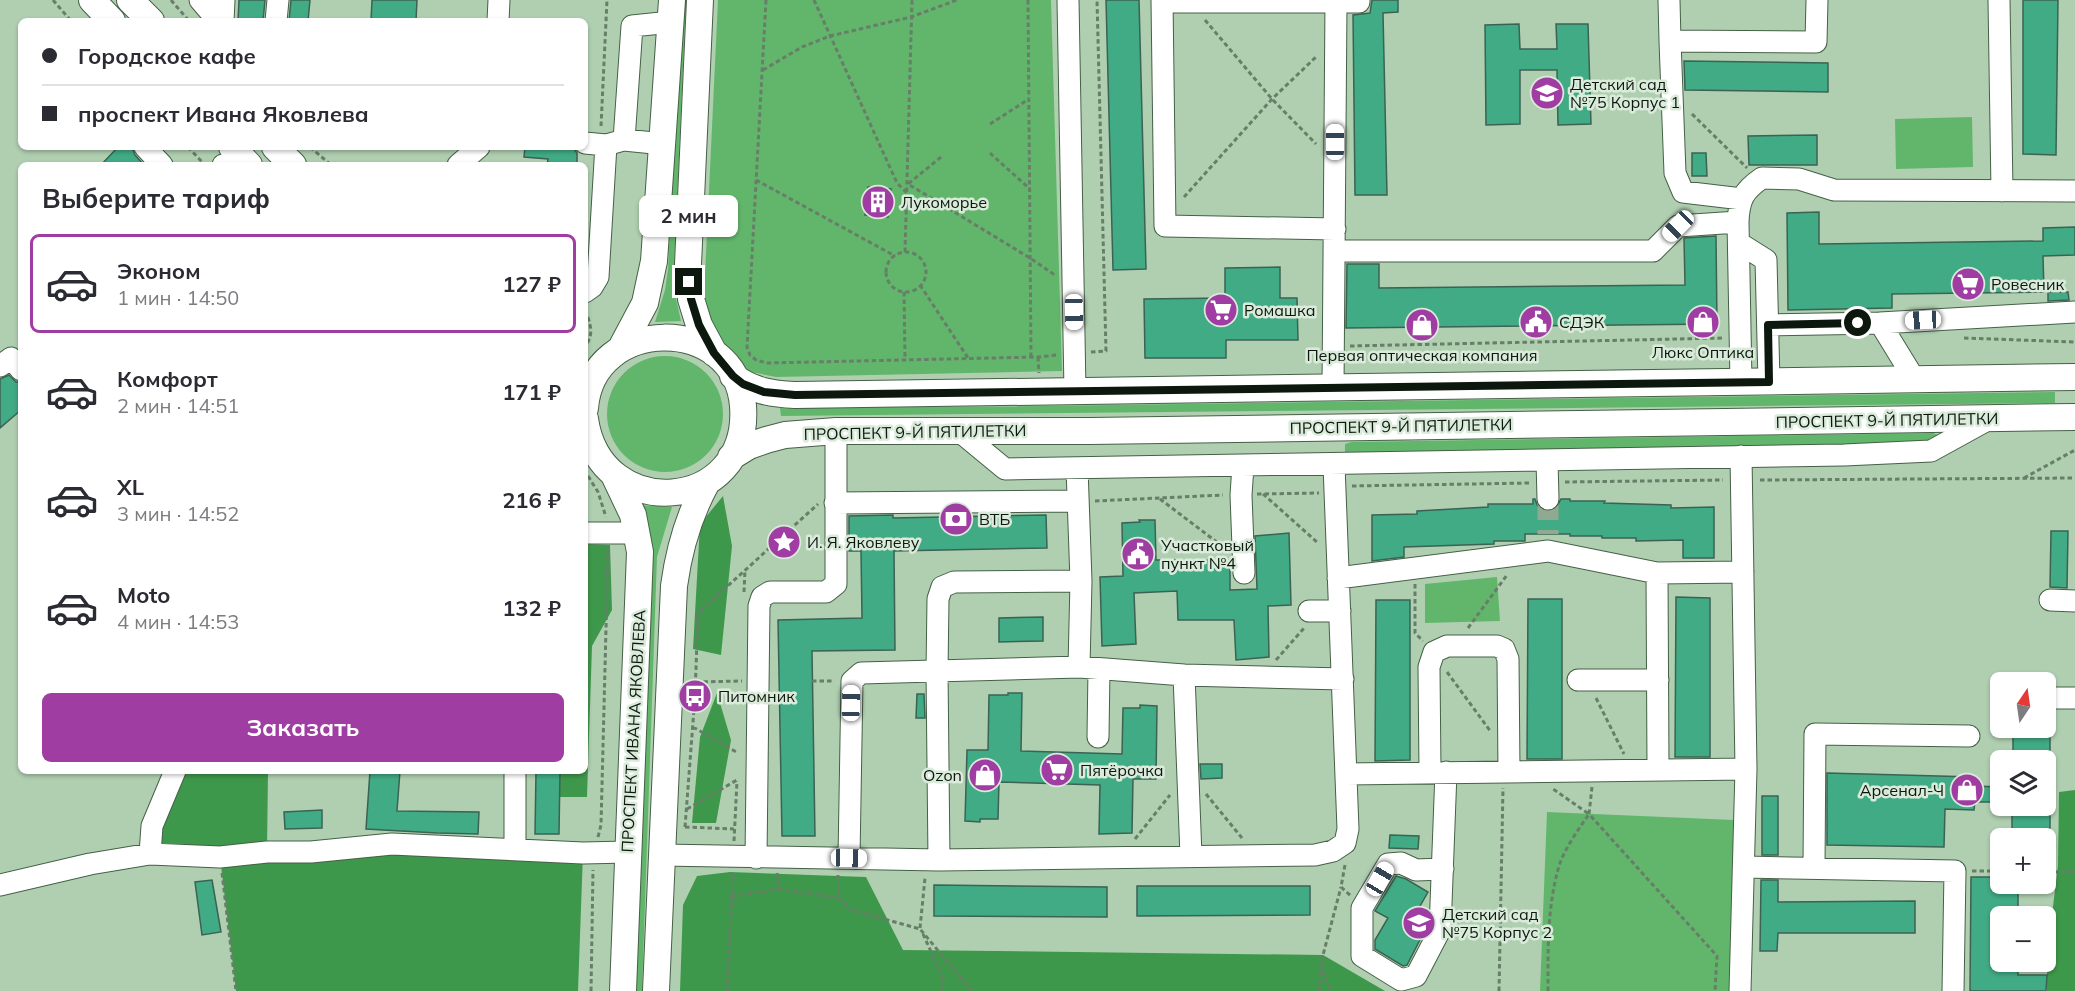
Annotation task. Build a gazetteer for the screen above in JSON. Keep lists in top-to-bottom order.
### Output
{
  "streets": {
    "main road": ["ПРОСПЕКТ 9-Й ПЯТИЛЕТКИ", "ПРОСПЕКТ ИВАНА ЯКОВЛЕВА"]
  },
  "places": {
    "school or university": ["Детский сад №75 Корпус 1", "Детский сад №75 Корпус 2"],
    "building": ["Лукоморье"],
    "supermarket": ["Ровесник", "Ромашка", "Пятёрочка"],
    "public building": ["СДЭК", "Участковый пункт №4"],
    "shop": [
      "Люкс Оптика",
      "Первая оптическая компания",
      "Ozon",
      "Арсенал-Ч"
    ],
    "bank": ["ВТБ"],
    "place": ["И. Я. Яковлеву"],
    "bus stop": ["Питомник"]
  },
  "north": "top",
  "page": {
    "banner": ["Городское кафе", "проспект Ивана Яковлева"],
    "heading": "Выберите тариф",
    "bubble": "2 мин",
    "list": [
      {
        "name": "Эконом",
        "note": "1 мин · 14:50",
        "value": "127 ₽"
      },
      {
        "name": "Комфорт",
        "note": "2 мин · 14:51",
        "value": "171 ₽"
      },
      {
        "name": "XL",
        "note": "3 мин · 14:52",
        "value": "216 ₽"
      },
      {
        "name": "Moto",
        "note": "4 мин · 14:53",
        "value": "132 ₽"
      }
    ],
    "map_buttons": ["+", "−"],
    "buttons": "Заказать"
  }
}
